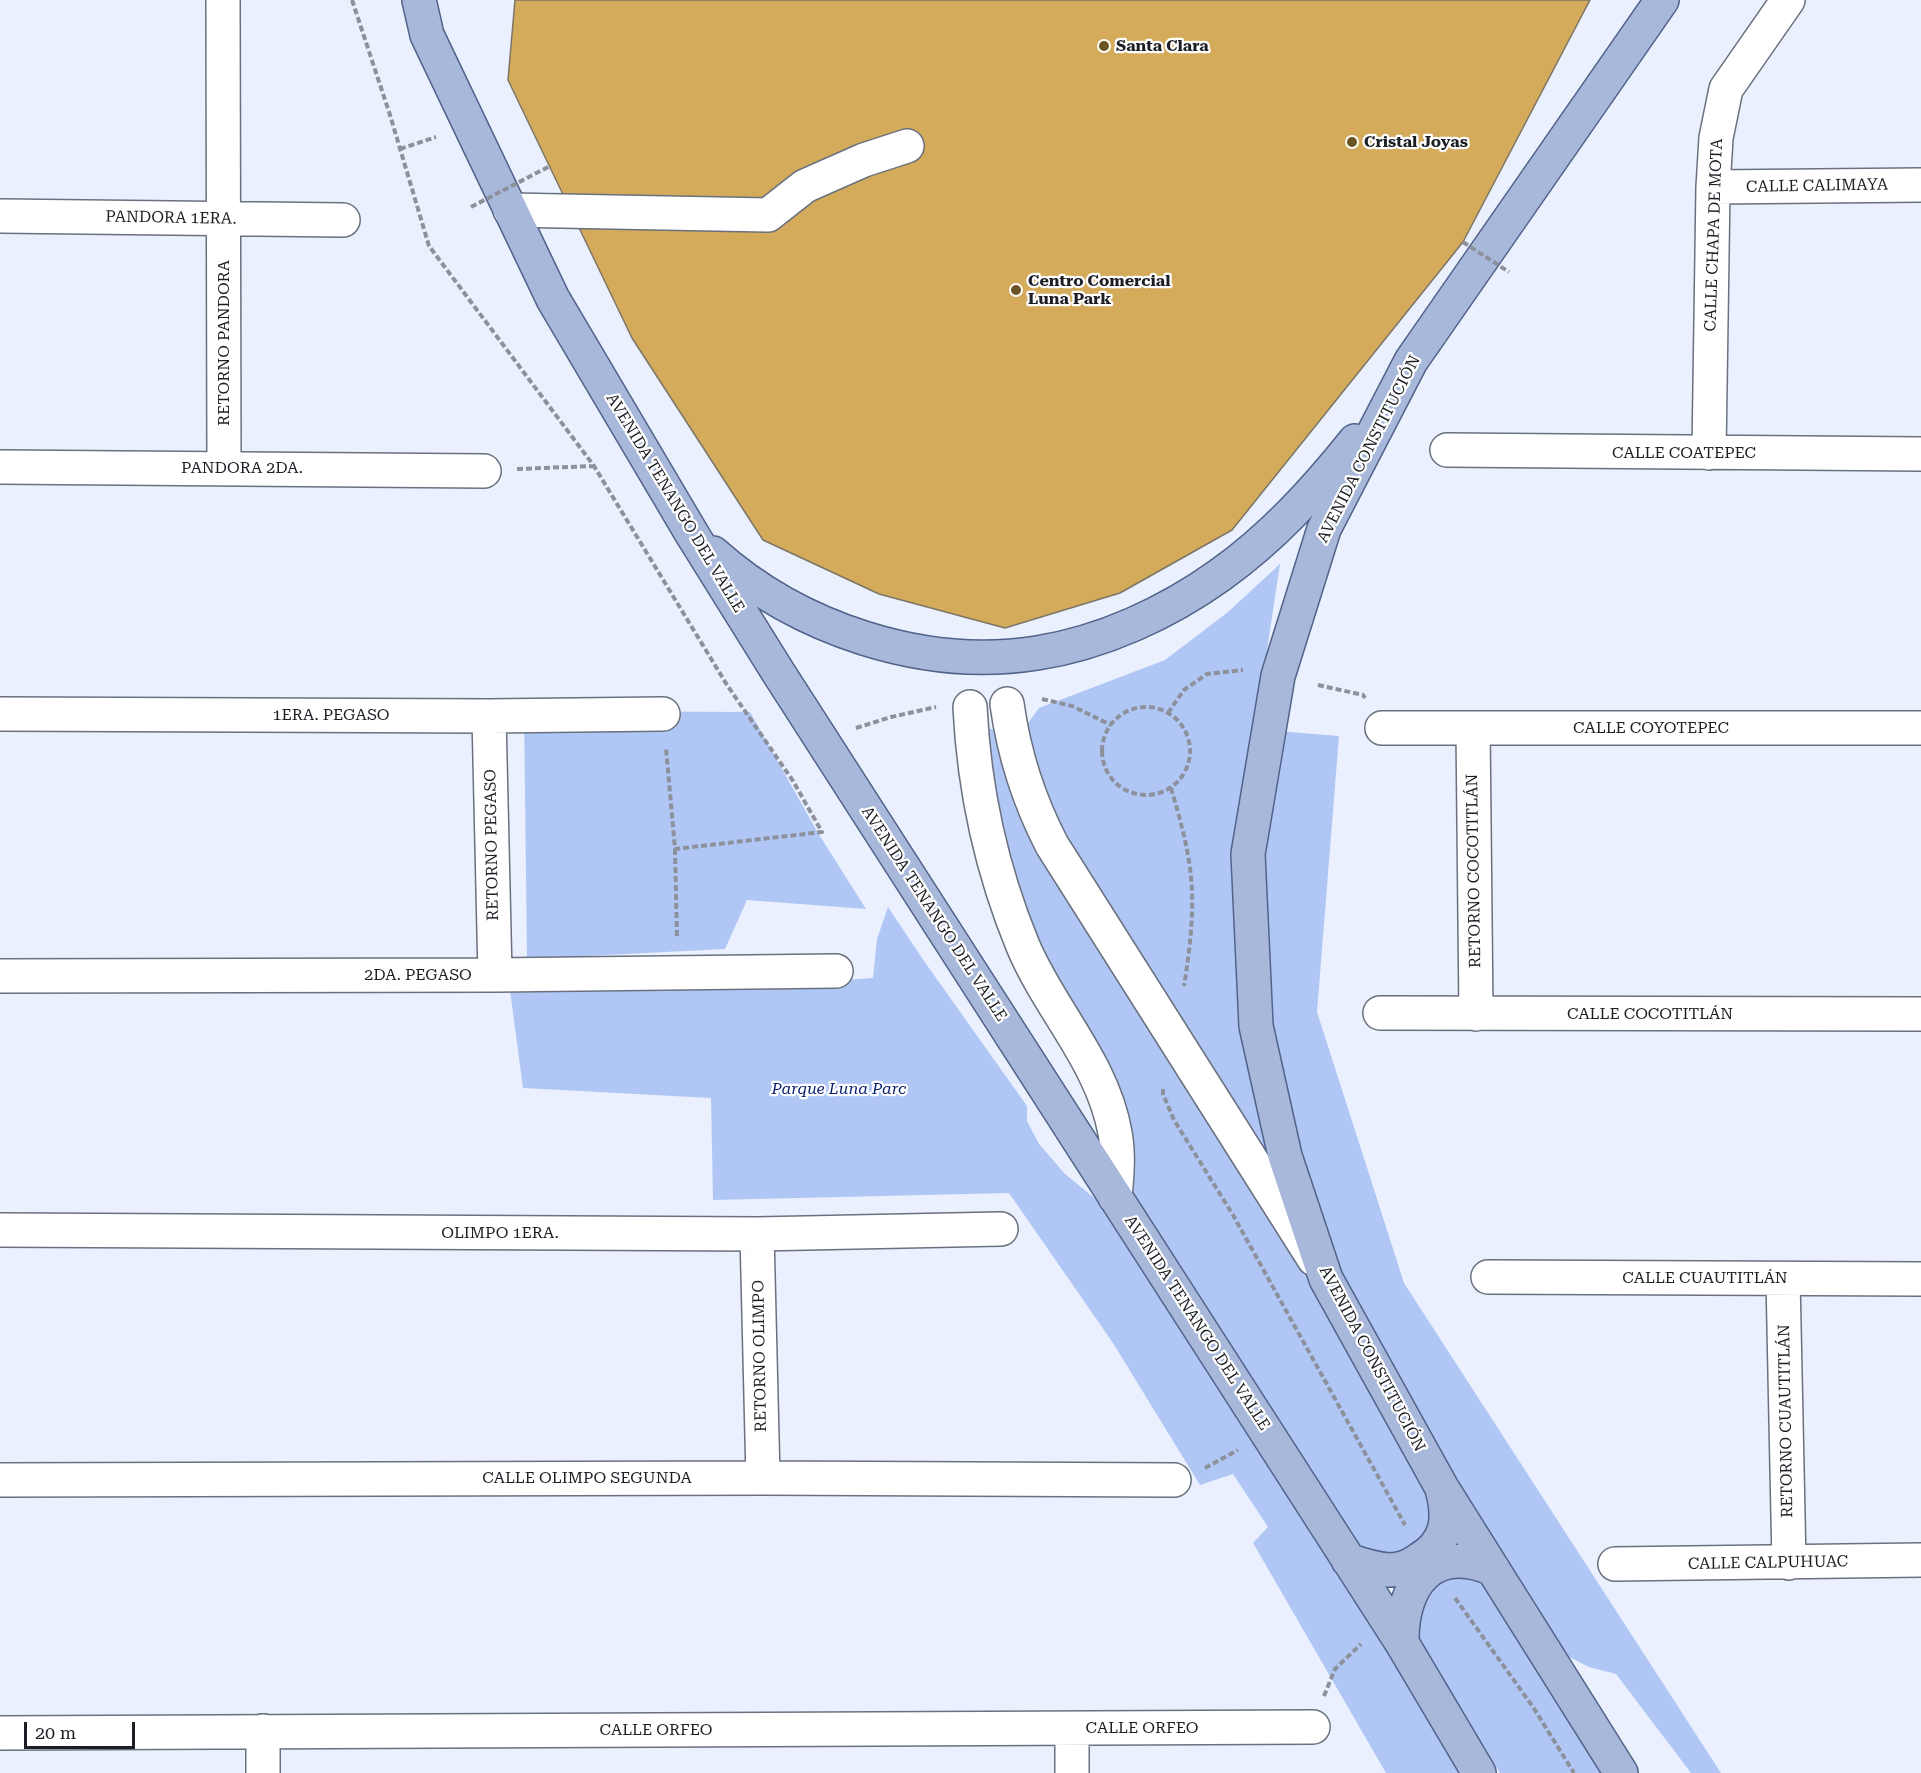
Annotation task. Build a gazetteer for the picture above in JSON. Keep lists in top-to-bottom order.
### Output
{
  "streets": {
    "main road": ["AVENIDA CONSTITUCIÓN", "AVENIDA TENANGO DEL VALLE"],
    "street": [
      "CALLE CALIMAYA",
      "PANDORA 1ERA.",
      "CALLE CHAPA DE MOTA",
      "RETORNO PANDORA",
      "CALLE COATEPEC",
      "PANDORA 2DA.",
      "1ERA. PEGASO",
      "CALLE COYOTEPEC",
      "RETORNO PEGASO",
      "RETORNO COCOTITLÁN",
      "2DA. PEGASO",
      "CALLE COCOTITLÁN",
      "OLIMPO 1ERA.",
      "CALLE CUAUTITLÁN",
      "RETORNO OLIMPO",
      "RETORNO CUAUTITLÁN",
      "CALLE OLIMPO SEGUNDA",
      "CALLE CALPUHUAC",
      "CALLE ORFEO"
    ]
  },
  "crossings": [
    ["CALLE CALIMAYA", "CALLE CHAPA DE MOTA"],
    ["PANDORA 1ERA.", "RETORNO PANDORA"],
    ["CALLE CHAPA DE MOTA", "CALLE COATEPEC"],
    ["RETORNO PANDORA", "PANDORA 2DA."],
    ["1ERA. PEGASO", "RETORNO PEGASO"],
    ["CALLE COYOTEPEC", "RETORNO COCOTITLÁN"],
    ["RETORNO PEGASO", "2DA. PEGASO"],
    ["RETORNO COCOTITLÁN", "CALLE COCOTITLÁN"],
    ["OLIMPO 1ERA.", "RETORNO OLIMPO"],
    ["CALLE CUAUTITLÁN", "RETORNO CUAUTITLÁN"],
    ["RETORNO OLIMPO", "CALLE OLIMPO SEGUNDA"],
    ["RETORNO CUAUTITLÁN", "CALLE CALPUHUAC"]
  ],
  "parks": ["Parque Luna Parc"],
  "places": ["Santa Clara", "Cristal Joyas", "Centro Comercial Luna Park"],
  "scale_bar": "20 m"
}
